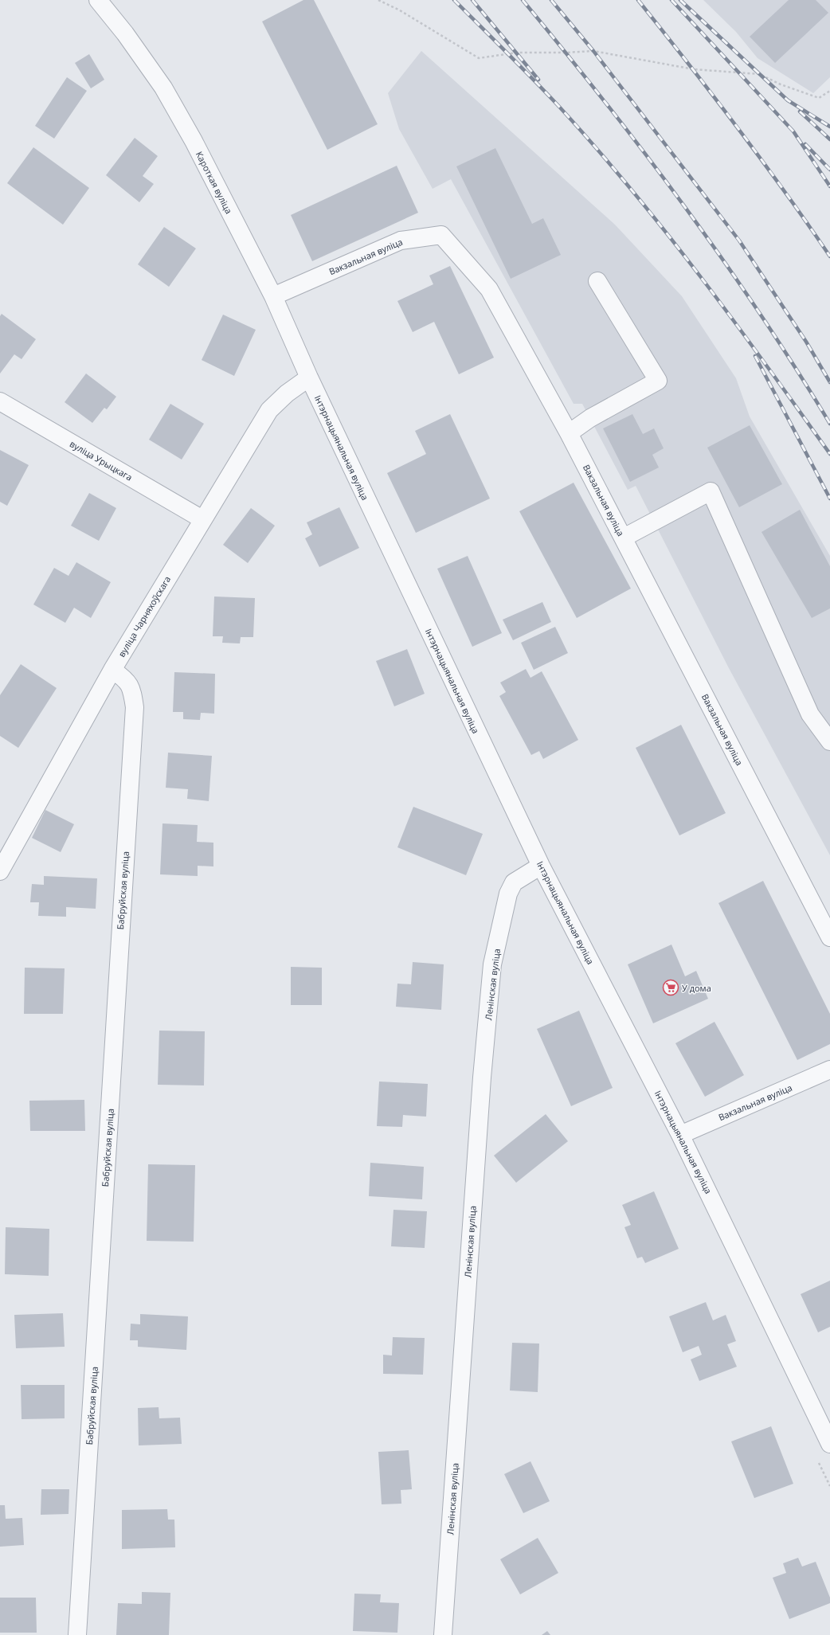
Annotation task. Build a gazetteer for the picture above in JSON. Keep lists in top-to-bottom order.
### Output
{
  "streets": {
    "street": [
      "Кароткая вуліца",
      "Вакзальная вуліца",
      "Інтэрнацыянальная вуліца",
      "вуліца Урыцкага",
      "вуліца Чарняхоўскага",
      "Бабруйская вуліца",
      "Ленінская вуліца"
    ]
  },
  "crossings": [
    ["Кароткая вуліца", "Вакзальная вуліца"],
    ["Кароткая вуліца", "Інтэрнацыянальная вуліца"],
    ["Кароткая вуліца", "вуліца Чарняхоўскага"],
    ["Вакзальная вуліца", "Інтэрнацыянальная вуліца"],
    ["Інтэрнацыянальная вуліца", "вуліца Чарняхоўскага"],
    ["Інтэрнацыянальная вуліца", "Ленінская вуліца"],
    ["вуліца Урыцкага", "вуліца Чарняхоўскага"],
    ["вуліца Чарняхоўскага", "Бабруйская вуліца"]
  ],
  "places": {
    "supermarket": ["У дома"]
  }
}
